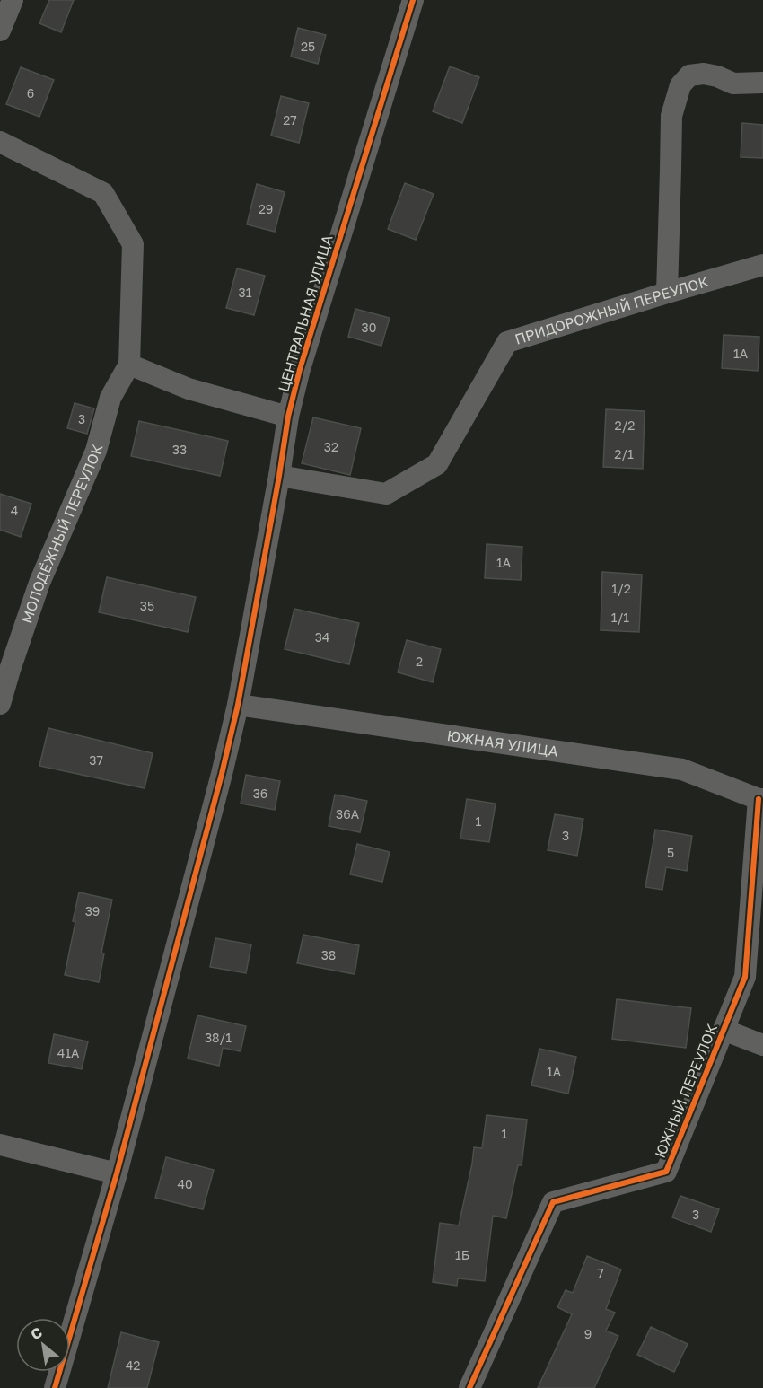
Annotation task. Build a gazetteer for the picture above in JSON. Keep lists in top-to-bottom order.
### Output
{
  "streets": {
    "street": [
      "ПРИДОРОЖНЫЙ ПЕРЕУЛОК",
      "ЦЕНТРАЛЬНАЯ УЛИЦА",
      "МОЛОДЁЖНЫЙ ПЕРЕУЛОК",
      "ЮЖНАЯ УЛИЦА",
      "ЮЖНЫЙ ПЕРЕУЛОК"
    ]
  },
  "crossings": [
    ["ПРИДОРОЖНЫЙ ПЕРЕУЛОК", "ЦЕНТРАЛЬНАЯ УЛИЦА"],
    ["ЦЕНТРАЛЬНАЯ УЛИЦА", "ЮЖНАЯ УЛИЦА"],
    ["ЮЖНАЯ УЛИЦА", "ЮЖНЫЙ ПЕРЕУЛОК"]
  ],
  "house_numbers": [
    "25",
    "6",
    "27",
    "29",
    "31",
    "30",
    "1А",
    "3",
    "2/2",
    "32",
    "33",
    "2/1",
    "4",
    "1А",
    "1/2",
    "35",
    "1/1",
    "34",
    "2",
    "37",
    "36",
    "36А",
    "1",
    "3",
    "5",
    "39",
    "38",
    "38/1",
    "41А",
    "1А",
    "1",
    "40",
    "3",
    "1Б",
    "7",
    "9",
    "42"
  ],
  "north": "top left"
}
